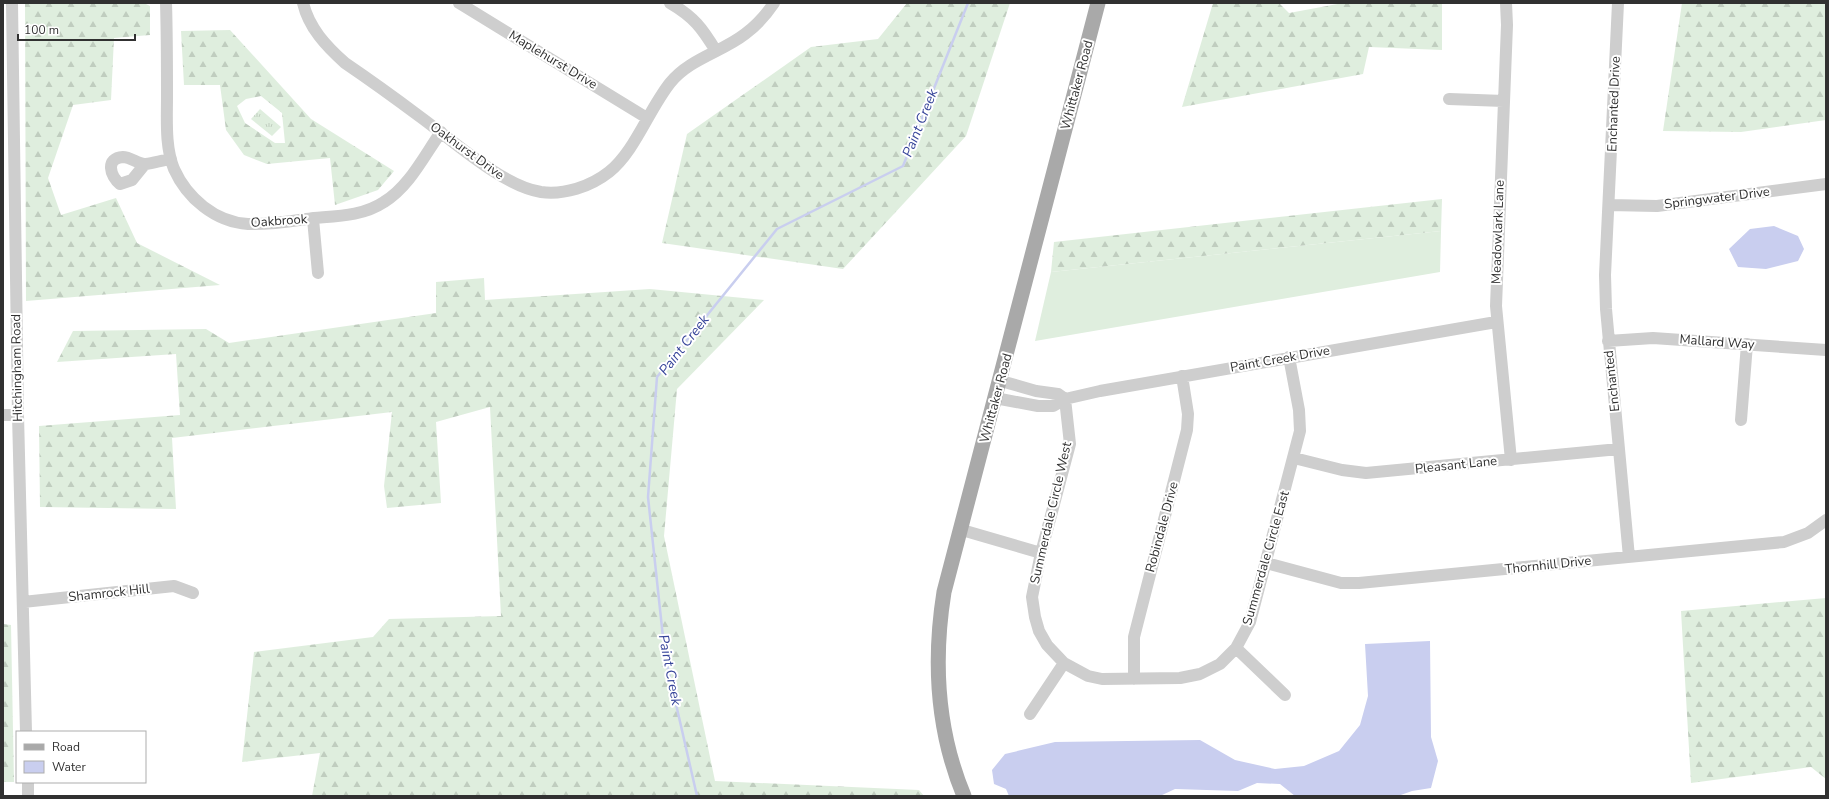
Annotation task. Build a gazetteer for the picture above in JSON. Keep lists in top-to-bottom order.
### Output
{
  "streets": {
    "main road": ["Whittaker Road"],
    "street": [
      "Maplehurst Drive",
      "Enchanted Drive",
      "Oakhurst Drive",
      "Springwater Drive",
      "Oakbrook",
      "Meadowlark Lane",
      "Mallard Way",
      "Paint Creek Drive",
      "Hitchingham Road",
      "Enchanted",
      "Pleasant Lane",
      "Summerdale Circle West",
      "Robindale Drive",
      "Summerdale Circle East",
      "Thornhill Drive",
      "Shamrock Hill"
    ]
  },
  "crossings": [
    ["Maplehurst Drive", "Oakhurst Drive"],
    ["Whittaker Road", "Paint Creek Drive"],
    ["Enchanted Drive", "Springwater Drive"],
    ["Enchanted Drive", "Enchanted"],
    ["Oakhurst Drive", "Oakbrook"],
    ["Springwater Drive", "Enchanted"],
    ["Meadowlark Lane", "Paint Creek Drive"],
    ["Meadowlark Lane", "Pleasant Lane"],
    ["Mallard Way", "Enchanted"],
    ["Paint Creek Drive", "Summerdale Circle West"],
    ["Paint Creek Drive", "Robindale Drive"],
    ["Paint Creek Drive", "Summerdale Circle East"],
    ["Hitchingham Road", "Shamrock Hill"],
    ["Enchanted", "Pleasant Lane"],
    ["Enchanted", "Thornhill Drive"],
    ["Pleasant Lane", "Summerdale Circle East"],
    ["Summerdale Circle West", "Robindale Drive"],
    ["Summerdale Circle West", "Summerdale Circle East"],
    ["Robindale Drive", "Summerdale Circle East"],
    ["Summerdale Circle East", "Thornhill Drive"]
  ],
  "water": ["Paint Creek"],
  "legend": ["Road", "Water"],
  "scale_bar": "100 m"
}
